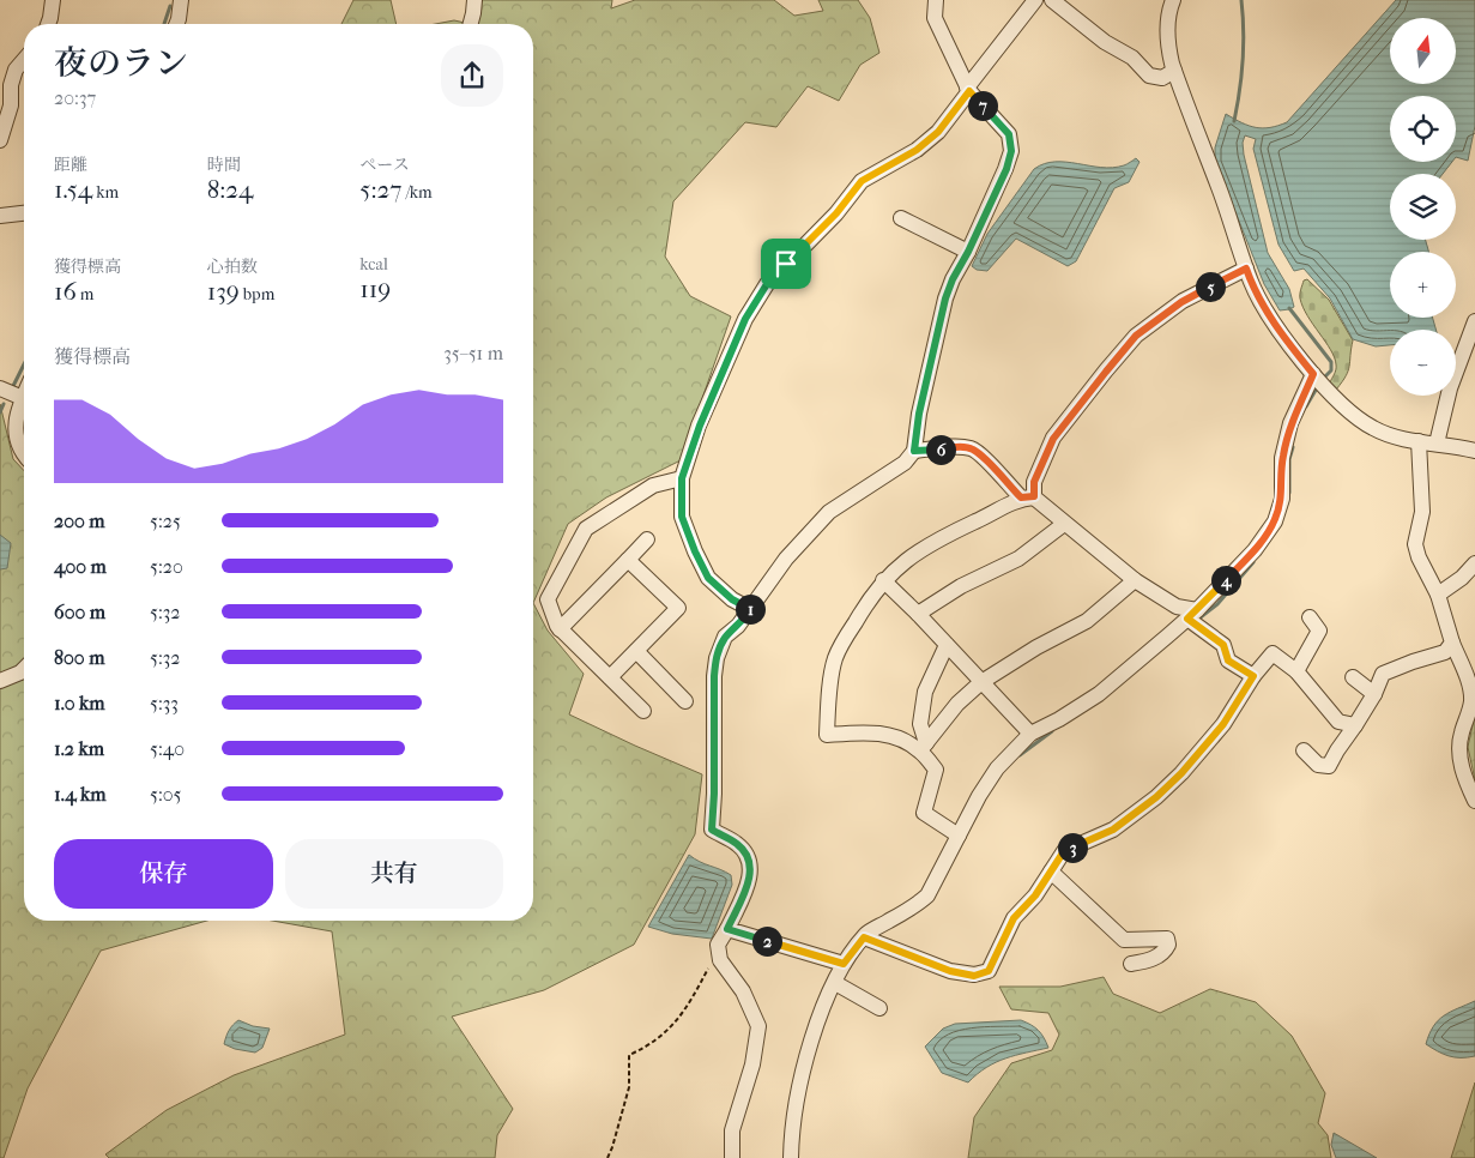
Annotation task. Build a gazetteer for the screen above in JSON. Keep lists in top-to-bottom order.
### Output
{
  "north": "top",
  "page": {
    "map_buttons": ["+", "−"],
    "heading": ["夜のラン", "20:37"],
    "pins": [
      "7",
      "5",
      "6",
      "4",
      "1",
      "3",
      "2"
    ],
    "stats": [
      ["距離", "1.54 km"],
      ["時間", "8:24"],
      ["ペース", "5:27 /km"],
      ["獲得標高", "16 m"],
      ["心拍数", "139 bpm"],
      ["kcal", "119"]
    ],
    "chart": ["獲得標高", "35–51 m"],
    "list": [
      {
        "name": "200 m",
        "note": "5:25"
      },
      {
        "name": "400 m",
        "note": "5:20"
      },
      {
        "name": "600 m",
        "note": "5:32"
      },
      {
        "name": "800 m",
        "note": "5:32"
      },
      {
        "name": "1.0 km",
        "note": "5:33"
      },
      {
        "name": "1.2 km",
        "note": "5:40"
      },
      {
        "name": "1.4 km",
        "note": "5:05"
      }
    ],
    "buttons": ["保存", "共有"]
  }
}
